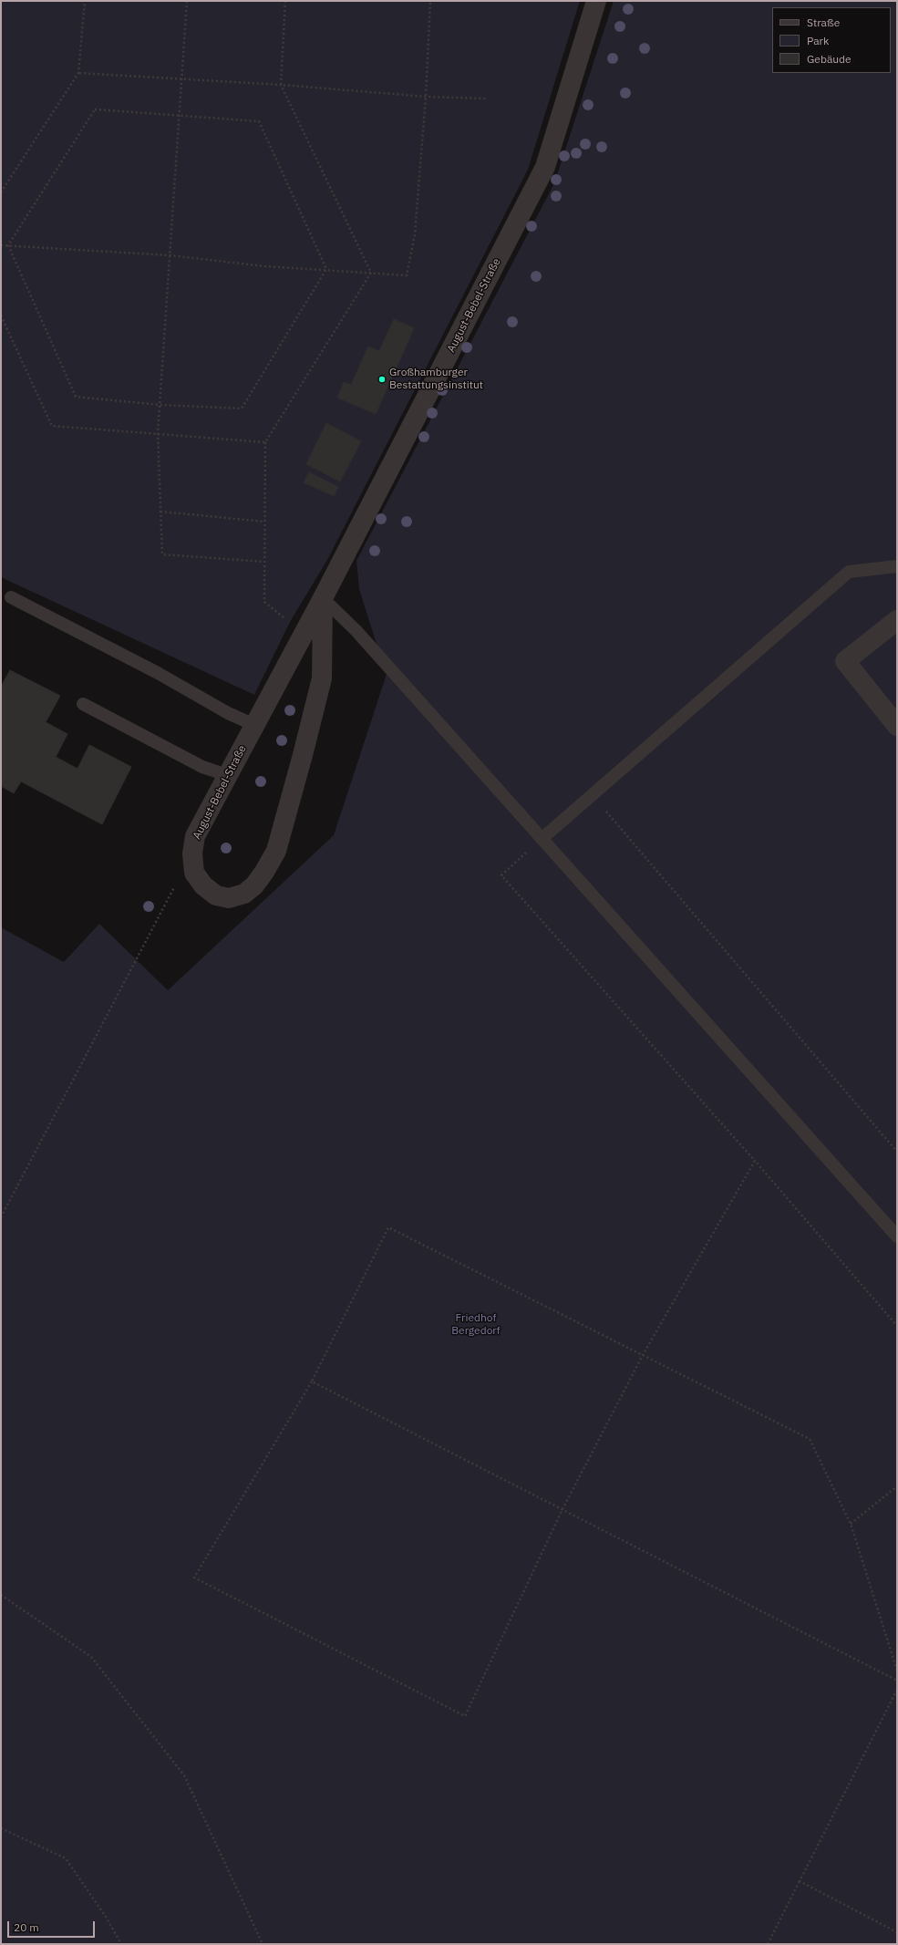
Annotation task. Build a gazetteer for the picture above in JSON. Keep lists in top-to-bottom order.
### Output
{
  "streets": {
    "street": ["August-Bebel-Straße"]
  },
  "parks": ["Friedhof Bergedorf"],
  "places": ["Großhamburger Bestattungsinstitut"],
  "legend": ["Straße", "Park", "Gebäude"],
  "scale_bar": "20 m"
}
